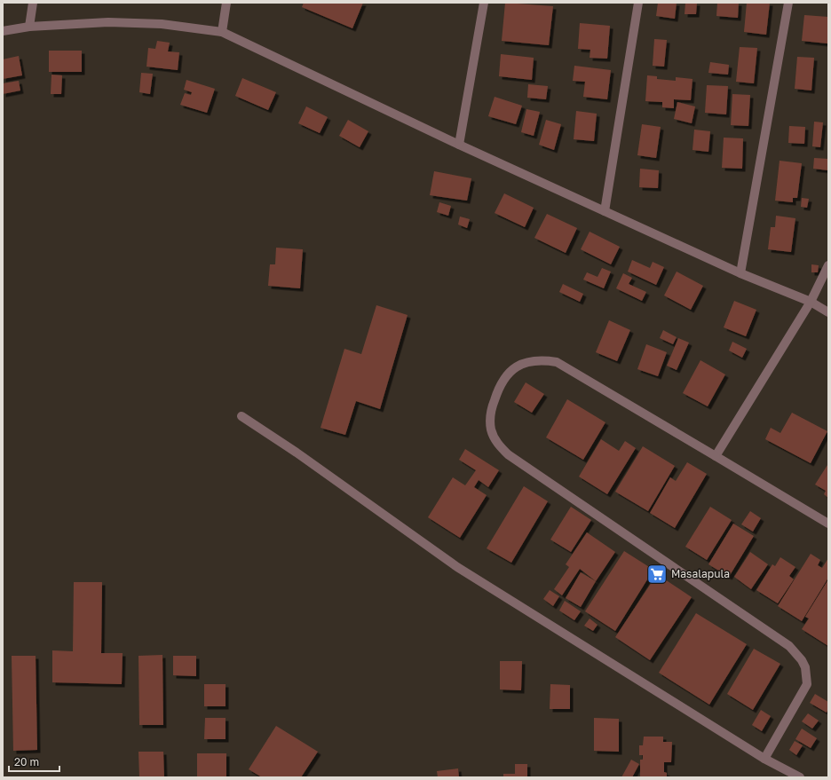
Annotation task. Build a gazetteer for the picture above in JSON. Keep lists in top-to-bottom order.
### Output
{
  "places": {
    "supermarket": ["Masalapula"]
  },
  "scale_bar": "20 m"
}
